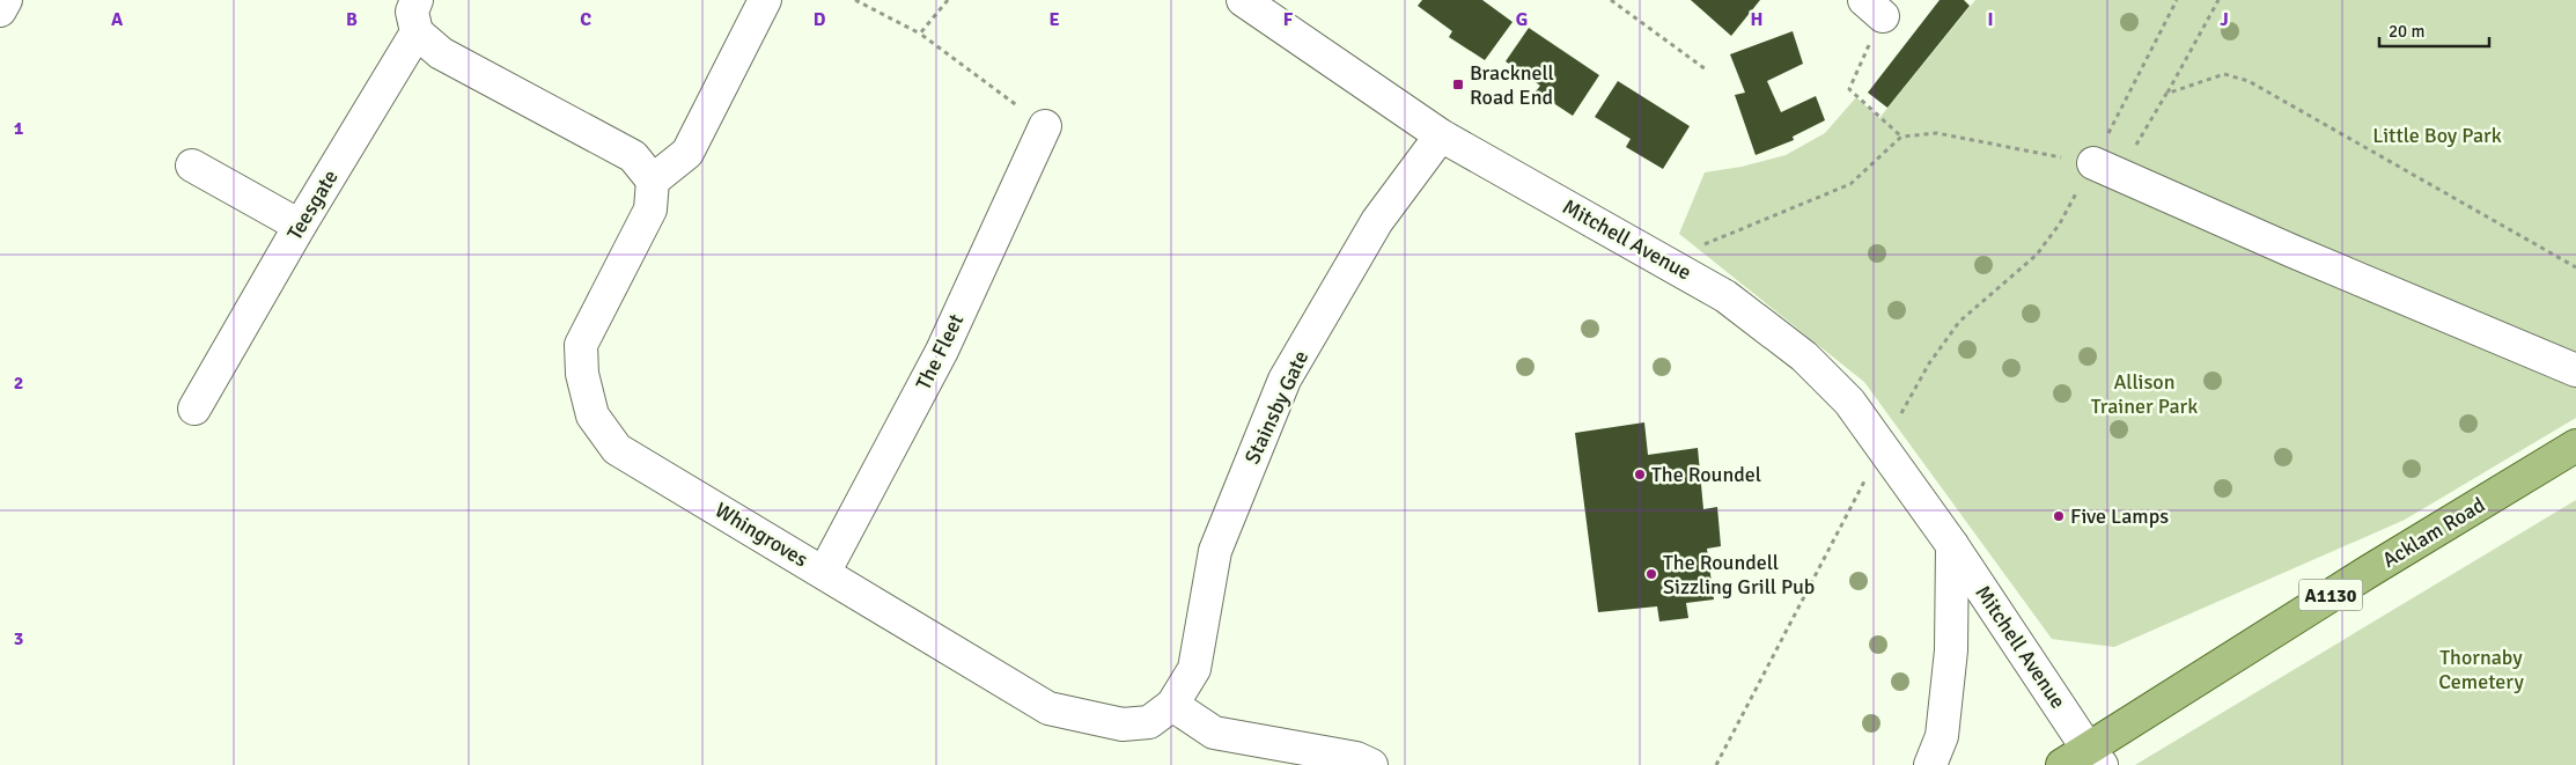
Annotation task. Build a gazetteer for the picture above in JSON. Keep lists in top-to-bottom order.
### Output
{
  "streets": {
    "main road": ["Acklam Road", "A1130"],
    "street": [
      "Teesgate",
      "Mitchell Avenue",
      "The Fleet",
      "Stainsby Gate",
      "Whingroves"
    ]
  },
  "crossings": [
    ["Mitchell Avenue", "Stainsby Gate"],
    ["Mitchell Avenue", "Acklam Road"],
    ["The Fleet", "Whingroves"],
    ["Stainsby Gate", "Whingroves"]
  ],
  "parks": ["Little Boy Park", "Allison Trainer Park", "Thornaby Cemetery"],
  "places": {
    "transit": ["Bracknell Road End"],
    "other": ["The Roundel", "Five Lamps", "The Roundell Sizzling Grill Pub"]
  },
  "scale_bar": "20 m",
  "grid": {
    "columns": [
      "A",
      "B",
      "C",
      "D",
      "E",
      "F",
      "G",
      "H",
      "I",
      "J"
    ],
    "rows": ["1", "2", "3"]
  }
}
